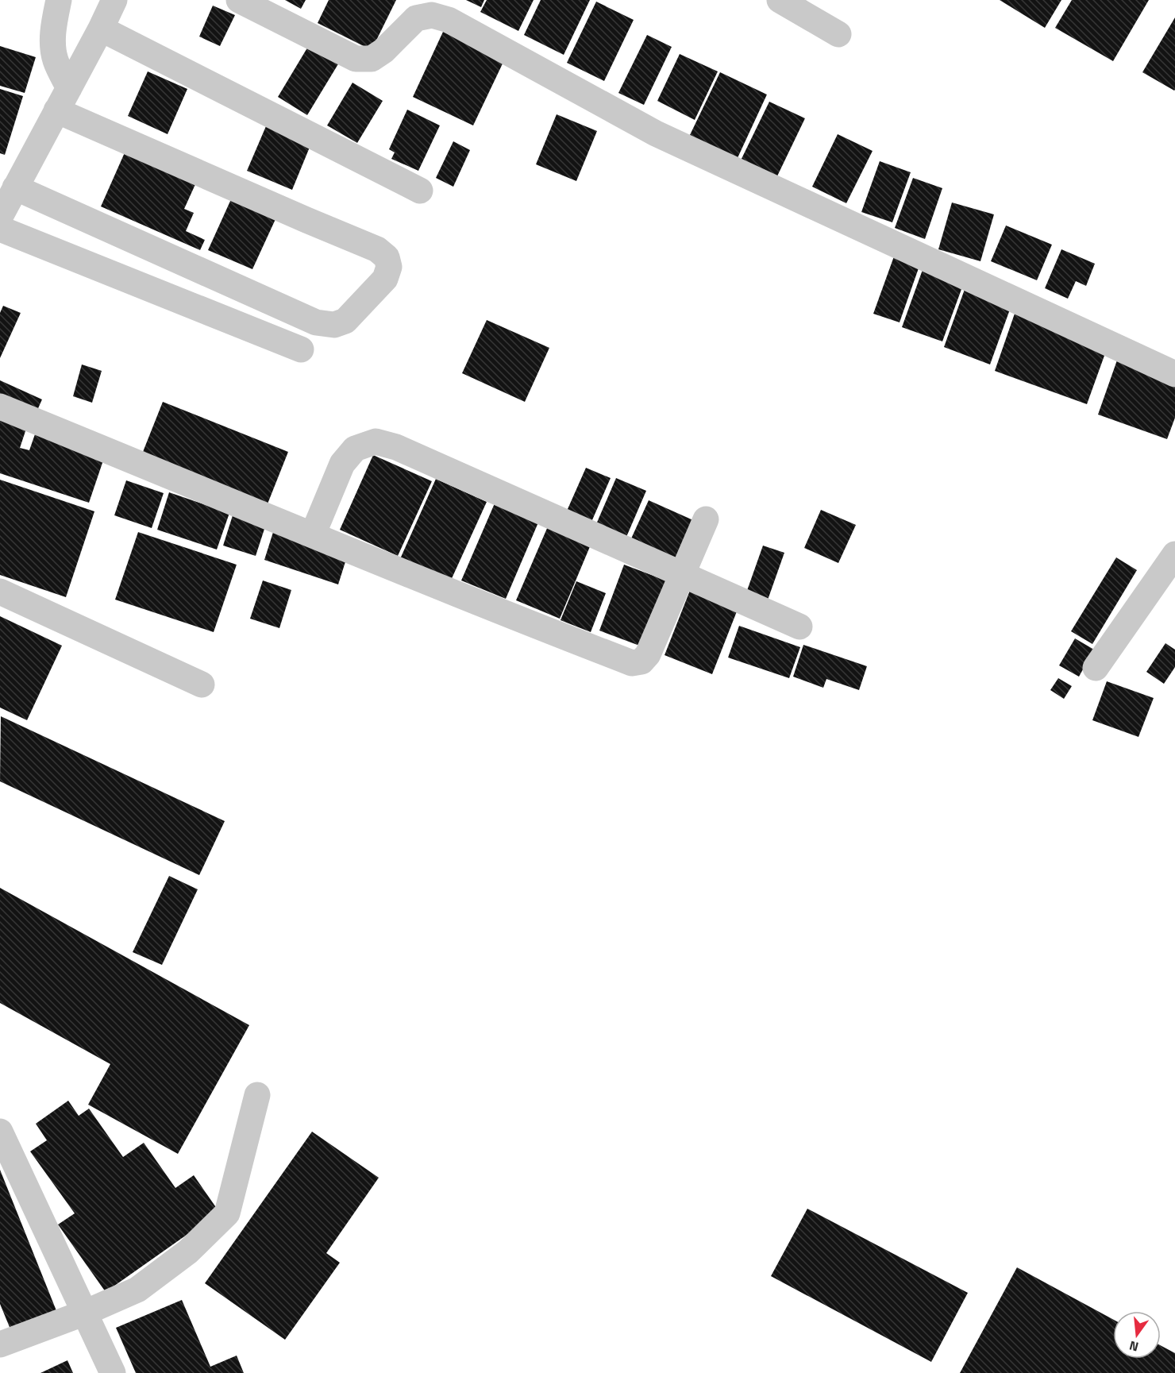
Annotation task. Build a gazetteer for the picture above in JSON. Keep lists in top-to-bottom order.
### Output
{
  "north": "bottom"
}
